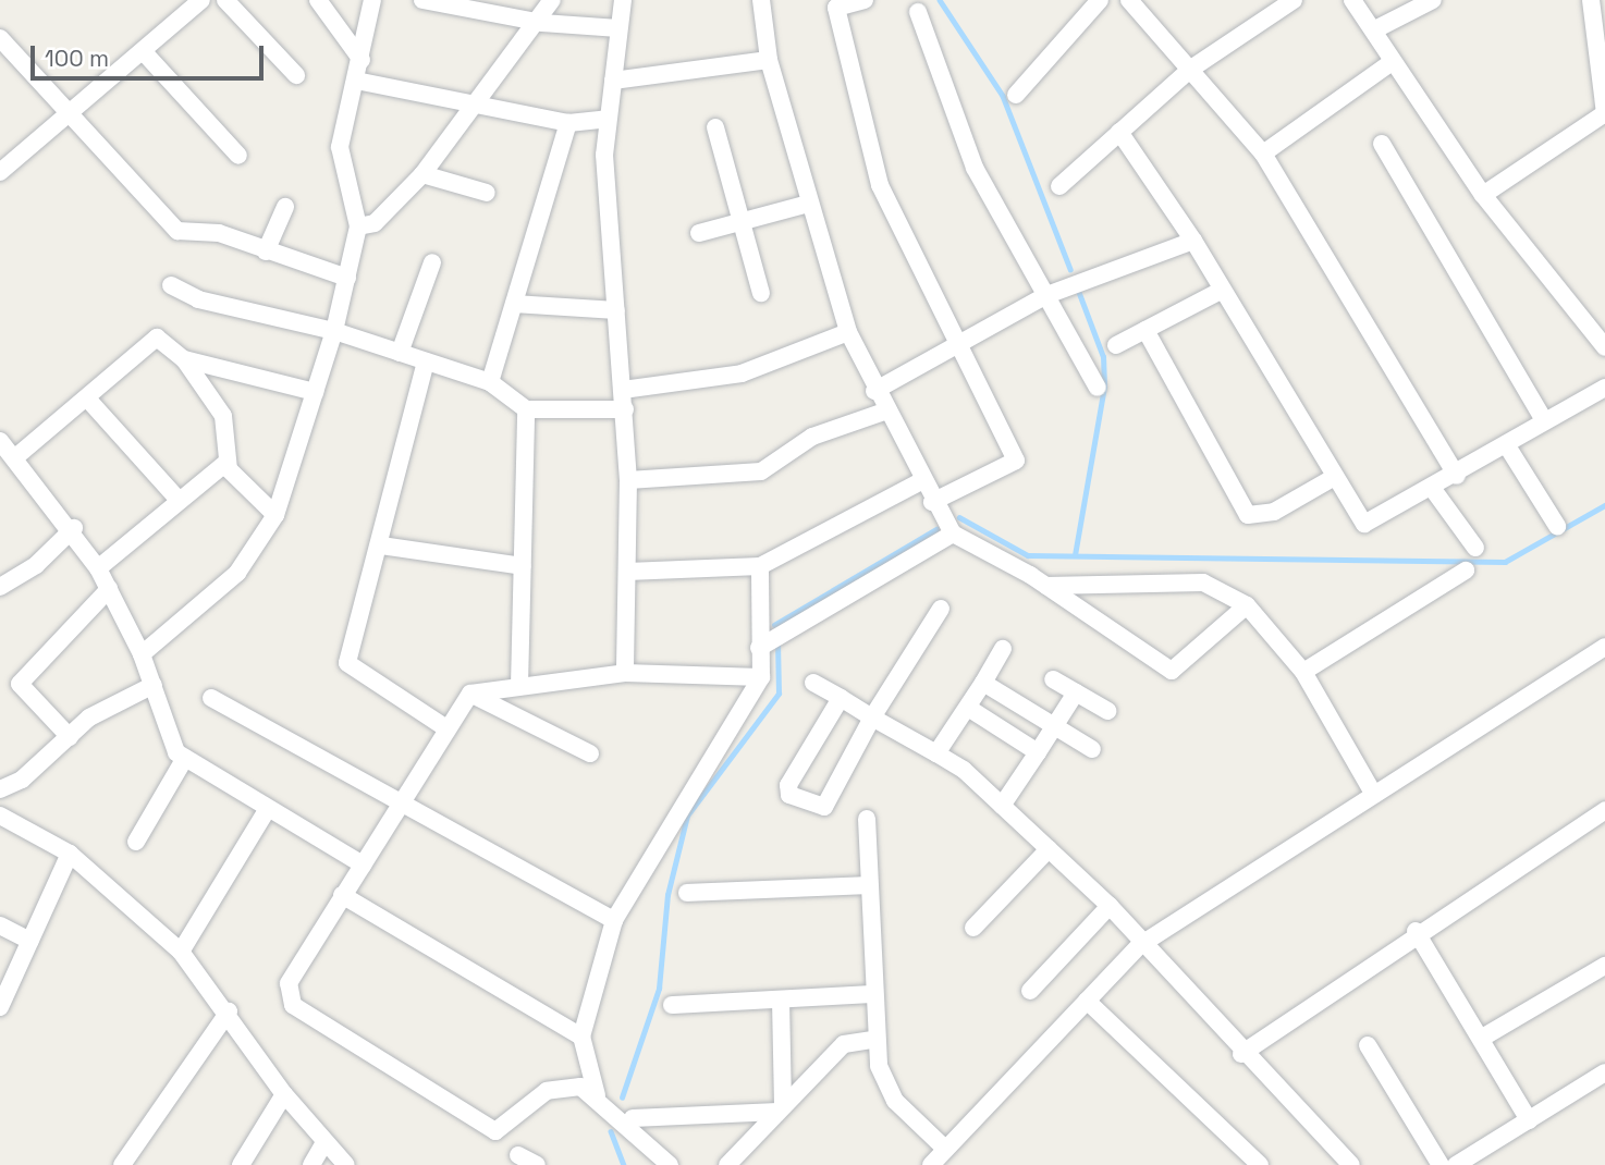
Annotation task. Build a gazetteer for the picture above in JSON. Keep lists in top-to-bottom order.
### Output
{
  "scale_bar": "100 m"
}
